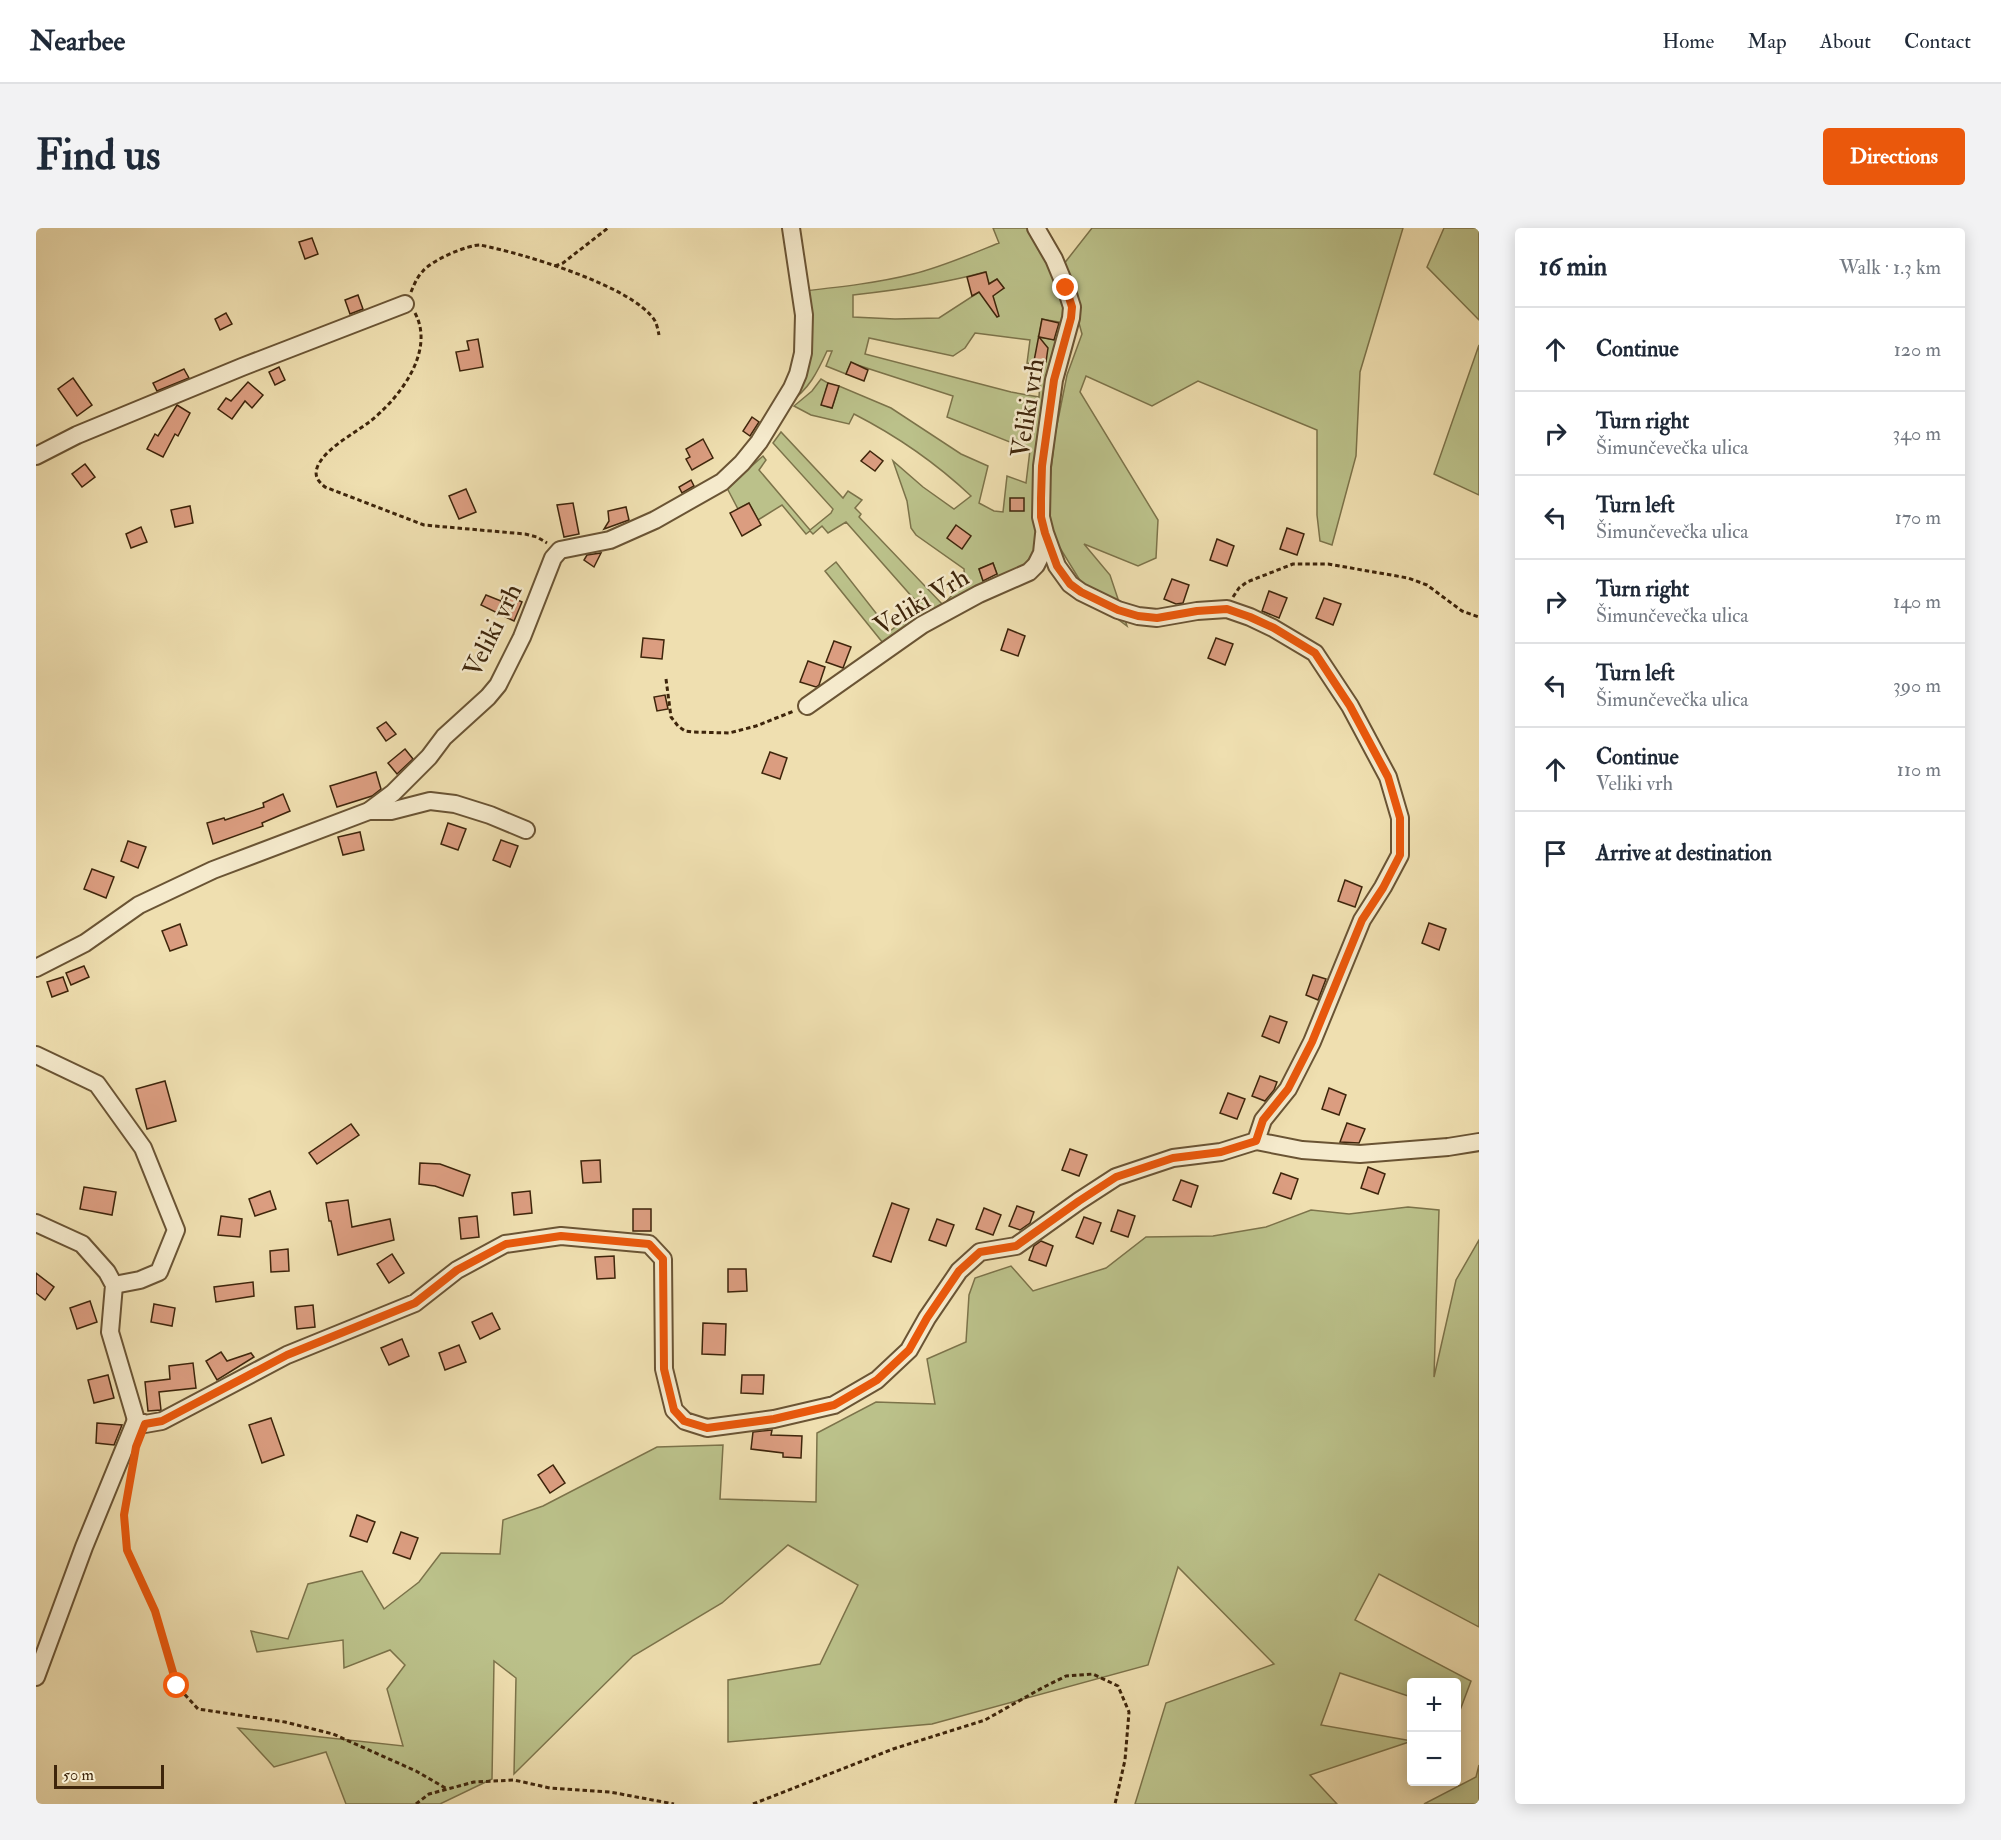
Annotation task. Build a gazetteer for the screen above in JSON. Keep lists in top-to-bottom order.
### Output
{
  "streets": {
    "street": ["Veliki vrh", "Veliki Vrh"]
  },
  "crossings": [
    ["Veliki vrh", "Veliki Vrh"]
  ],
  "scale_bar": "50 m",
  "page": {
    "header": "Nearbee",
    "nav": [
      "Home",
      "Map",
      "About",
      "Contact"
    ],
    "buttons": "Directions",
    "title": "Find us",
    "heading": ["16 min", "Walk · 1.3 km"],
    "list": [
      ["Continue", "120 m"],
      ["Turn right", "Šimunčevečka ulica", "340 m"],
      ["Turn left", "Šimunčevečka ulica", "170 m"],
      ["Turn right", "Šimunčevečka ulica", "140 m"],
      ["Turn left", "Šimunčevečka ulica", "390 m"],
      ["Continue", "Veliki vrh", "110 m"],
      "Arrive at destination"
    ],
    "map_buttons": ["+", "−"],
    "scale": "50 m"
  }
}
